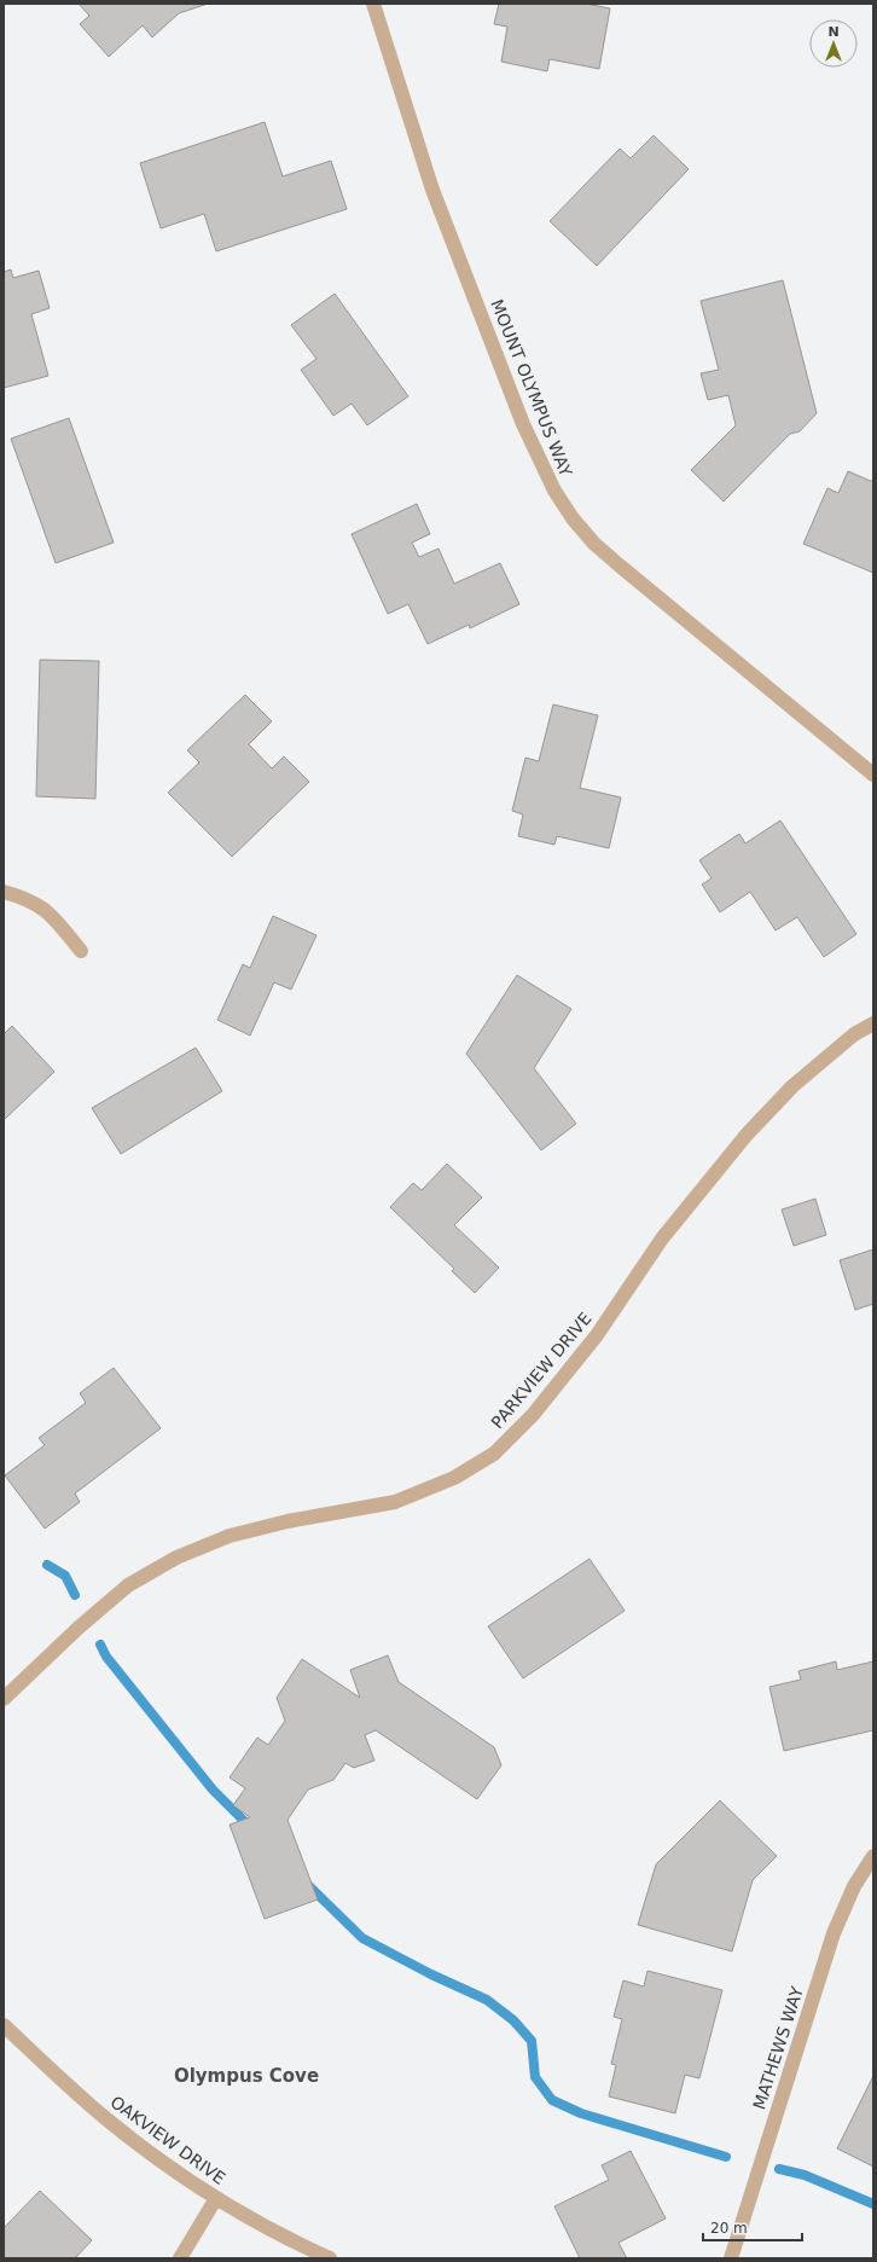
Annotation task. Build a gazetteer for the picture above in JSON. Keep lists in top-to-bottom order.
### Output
{
  "streets": {
    "street": [
      "MOUNT OLYMPUS WAY",
      "PARKVIEW DRIVE",
      "MATHEWS WAY",
      "OAKVIEW DRIVE"
    ]
  },
  "districts": ["Olympus Cove"],
  "scale_bar": "20 m",
  "north": "top"
}
